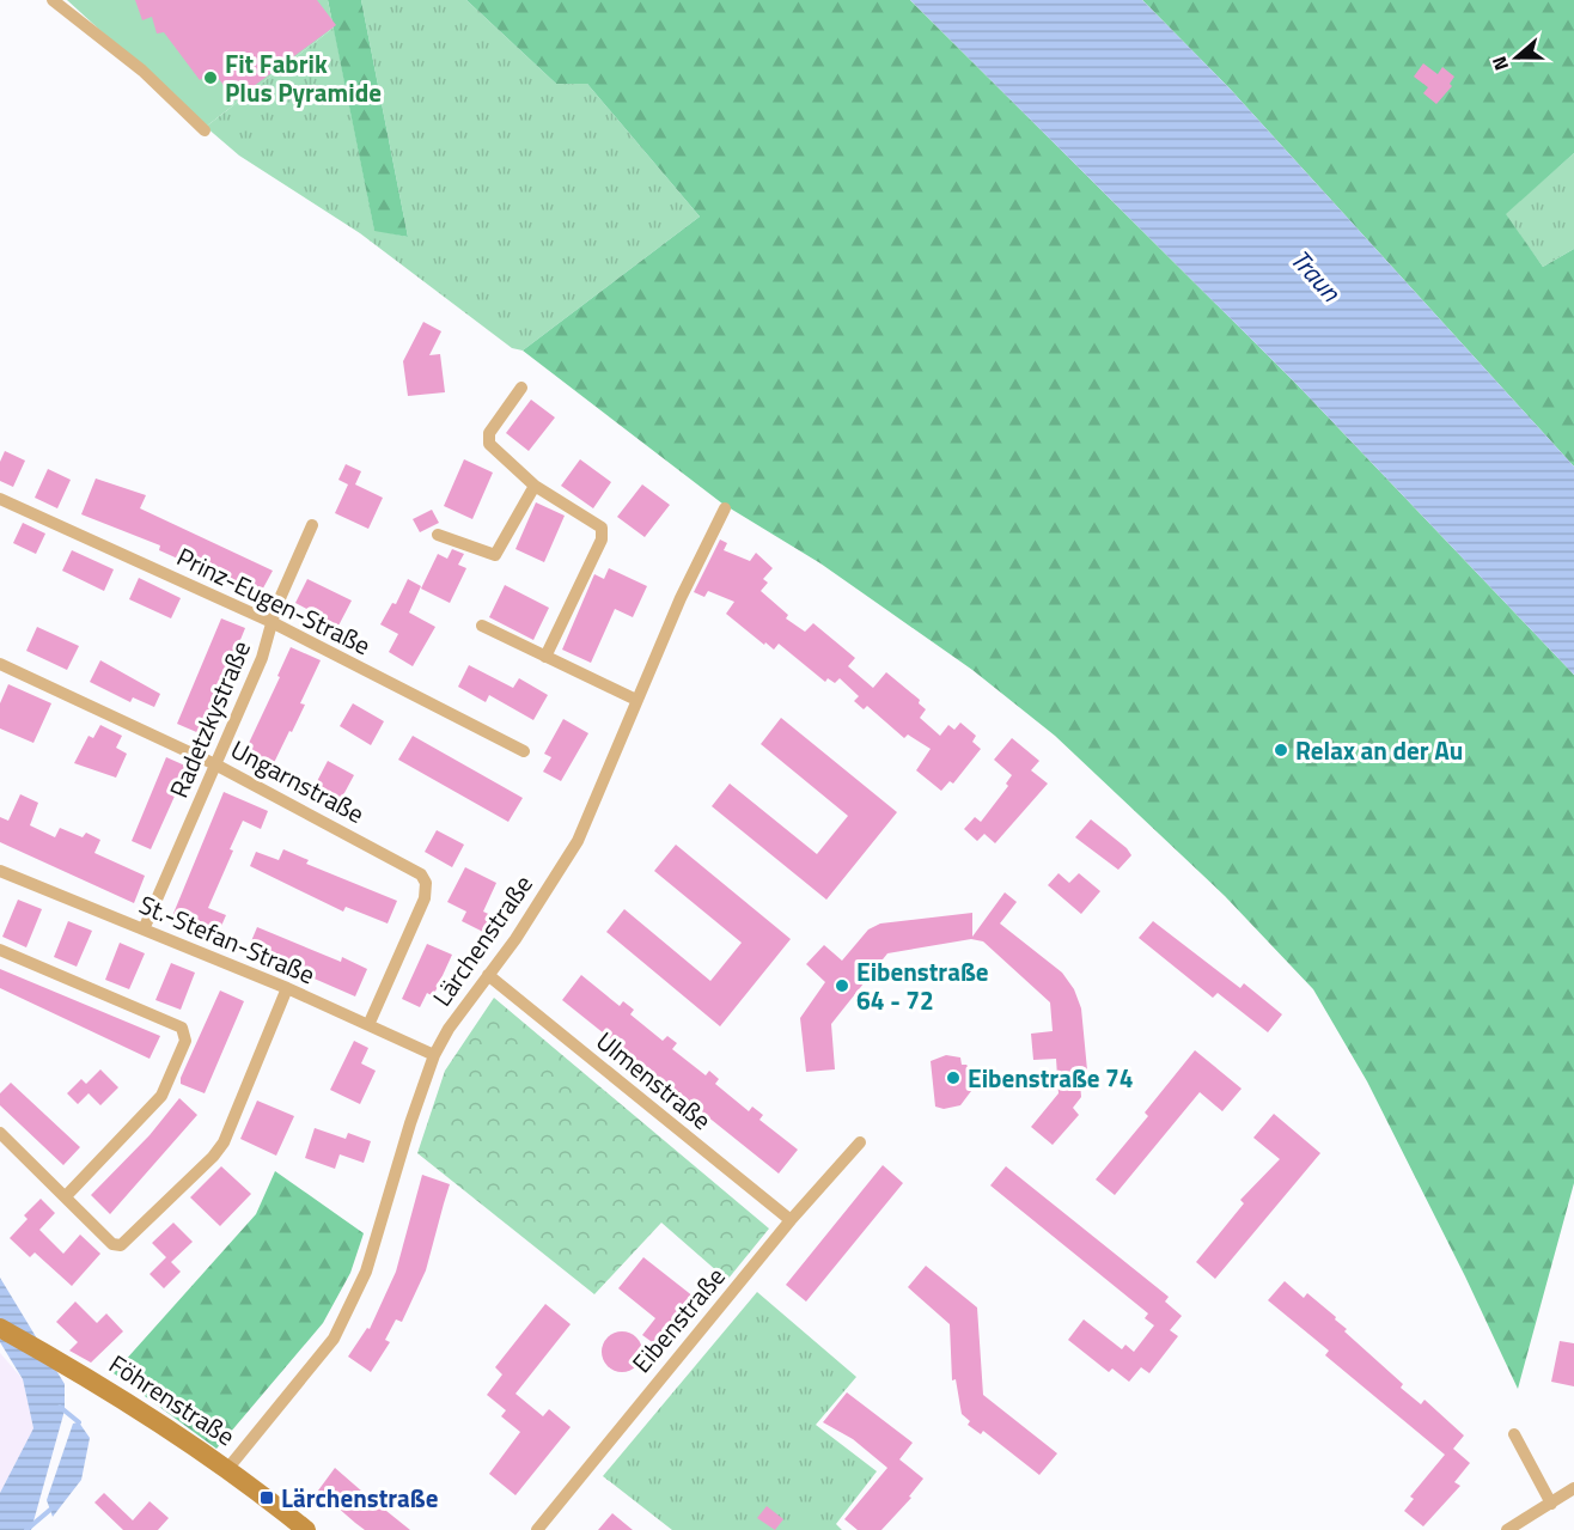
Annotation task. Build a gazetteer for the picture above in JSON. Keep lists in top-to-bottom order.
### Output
{
  "streets": {
    "street": [
      "Prinz-Eugen-Straße",
      "Radetzkystraße",
      "Ungarnstraße",
      "St.-Stefan-Straße",
      "Lärchenstraße",
      "Ulmenstraße",
      "Eibenstraße",
      "Föhrenstraße"
    ]
  },
  "crossings": [
    ["Prinz-Eugen-Straße", "Radetzkystraße"],
    ["Radetzkystraße", "Ungarnstraße"],
    ["Radetzkystraße", "St.-Stefan-Straße"],
    ["Ungarnstraße", "St.-Stefan-Straße"],
    ["St.-Stefan-Straße", "Lärchenstraße"],
    ["Lärchenstraße", "Ulmenstraße"],
    ["Lärchenstraße", "Föhrenstraße"],
    ["Ulmenstraße", "Eibenstraße"]
  ],
  "water": ["Traun"],
  "places": {
    "other": [
      "Fit Fabrik Plus Pyramide",
      "Relax an der Au",
      "Eibenstraße 64 - 72",
      "Eibenstraße 74"
    ],
    "transit": ["Lärchenstraße"]
  },
  "north": "left"
}
